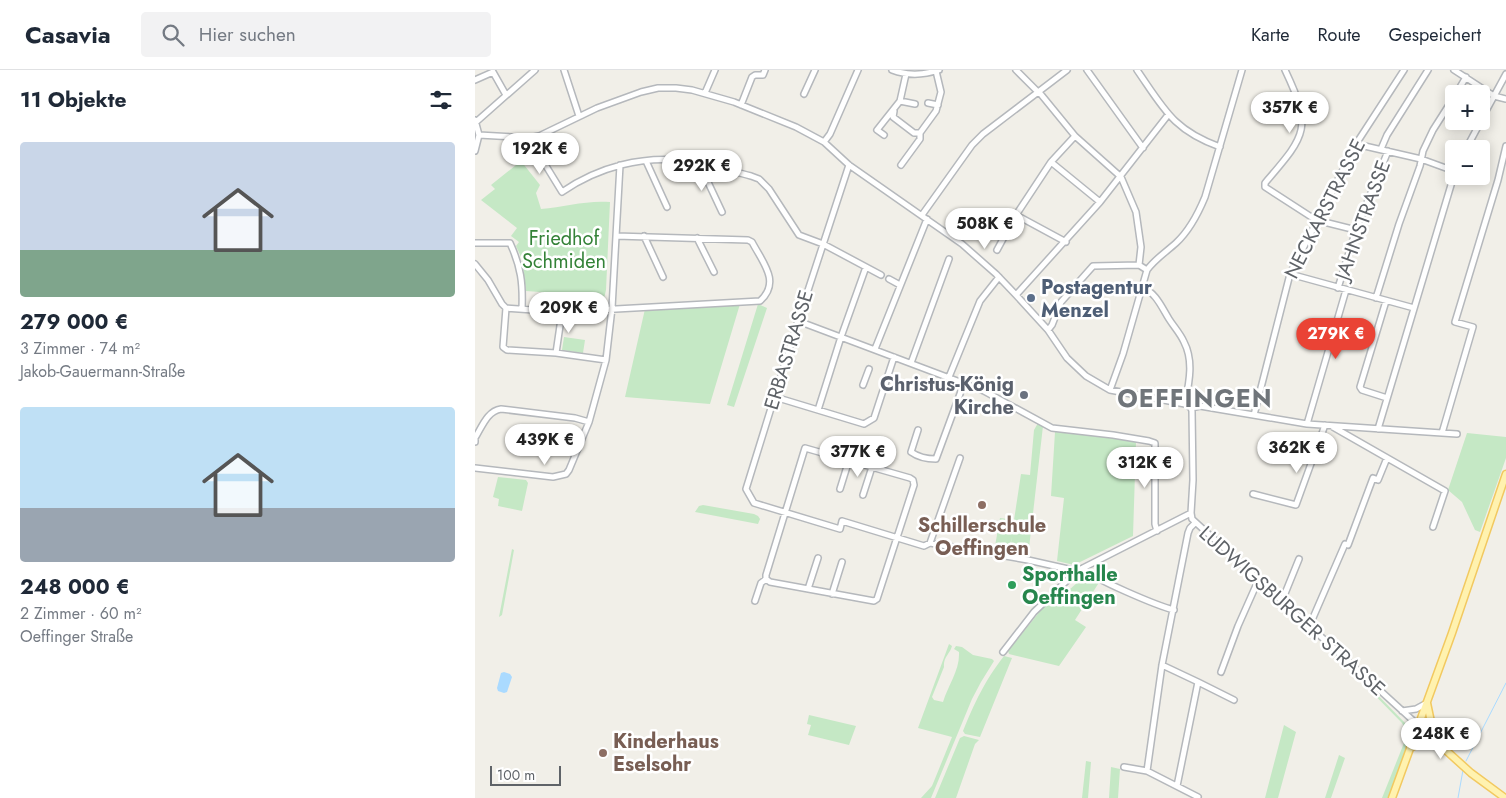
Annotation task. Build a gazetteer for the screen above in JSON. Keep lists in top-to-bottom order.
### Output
{
  "streets": {
    "street": [
      "NECKARSTRASSE",
      "JAHNSTRASSE",
      "ERBASTRASSE",
      "LUDWIGSBURGER STRASSE"
    ]
  },
  "districts": ["OEFFINGEN"],
  "parks": ["Friedhof Schmiden"],
  "places": [
    "Postagentur Menzel",
    "Christus-König Kirche",
    "Schillerschule Oeffingen",
    "Sporthalle Oeffingen",
    "Kinderhaus Eselsohr"
  ],
  "scale_bar": "100 m",
  "page": {
    "header": "Casavia",
    "search": "Hier suchen",
    "nav": ["Karte", "Route", "Gespeichert"],
    "heading": "11 Objekte",
    "map_buttons": ["+", "−"],
    "price": [
      "357K €",
      "192K €",
      "292K €",
      "508K €",
      "209K €",
      "279K €",
      "439K €",
      "362K €",
      "377K €",
      "312K €",
      "248K €"
    ],
    "list": [
      {
        "name": "279 000 €",
        "note": "3 Zimmer · 74 m² · Jakob-Gauermann-Straße"
      },
      {
        "name": "248 000 €",
        "note": "2 Zimmer · 60 m² · Oeffinger Straße"
      }
    ],
    "scale": "100 m"
  }
}
